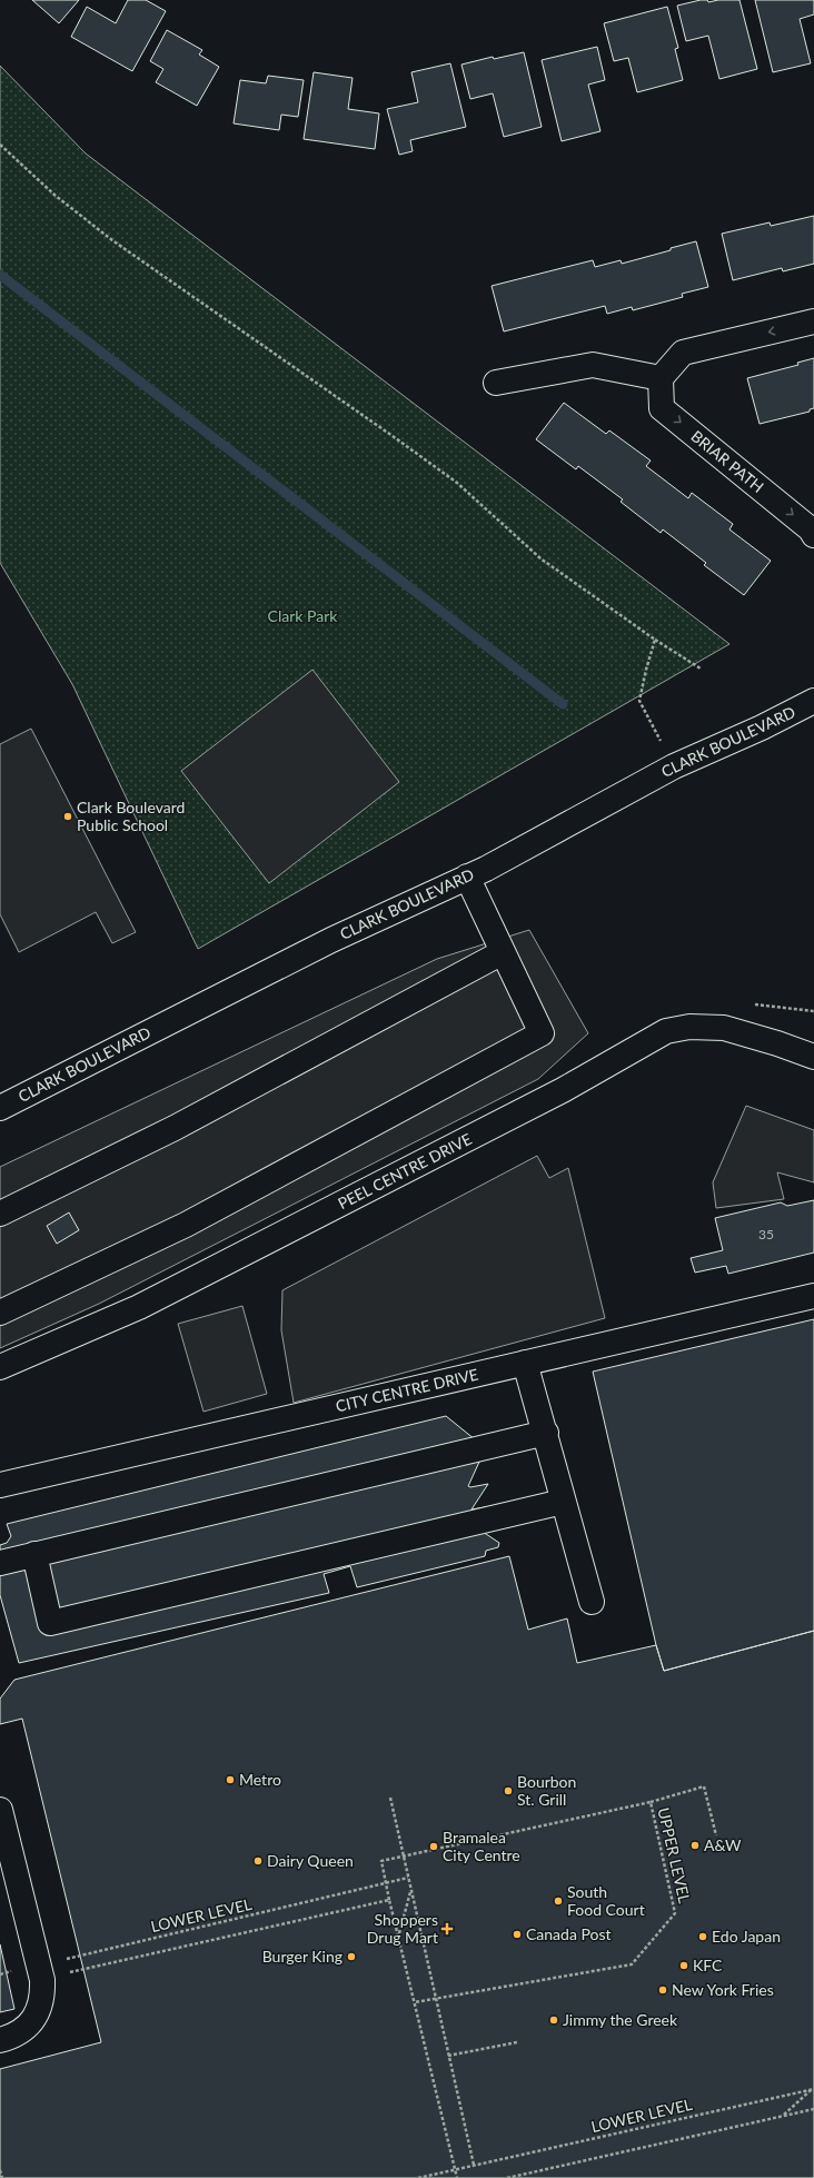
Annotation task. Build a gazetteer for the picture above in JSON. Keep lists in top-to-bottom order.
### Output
{
  "streets": {
    "street": [
      "BRIAR PATH",
      "CLARK BOULEVARD",
      "PEEL CENTRE DRIVE",
      "CITY CENTRE DRIVE"
    ],
    "path": ["UPPER LEVEL", "LOWER LEVEL"]
  },
  "one_way": ["BRIAR PATH"],
  "parks": ["Clark Park"],
  "places": {
    "other": [
      "Clark Boulevard Public School",
      "Metro",
      "Bourbon St. Grill",
      "A&W",
      "Bramalea City Centre",
      "Dairy Queen",
      "South Food Court",
      "Canada Post",
      "Edo Japan",
      "Burger King",
      "KFC",
      "New York Fries",
      "Jimmy the Greek"
    ],
    "health": ["Shoppers Drug Mart"]
  },
  "house_numbers": ["35"]
}
